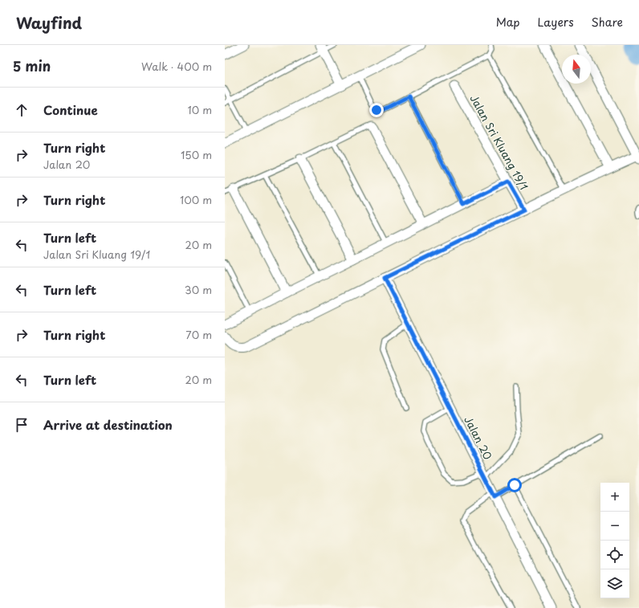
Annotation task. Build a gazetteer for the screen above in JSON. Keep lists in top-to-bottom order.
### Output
{
  "streets": {
    "street": ["Jalan Sri Kluang 19/1", "Jalan 20"]
  },
  "north": "top",
  "page": {
    "header": "Wayfind",
    "nav": ["Map", "Layers", "Share"],
    "heading": ["5 min", "Walk · 400 m"],
    "list": [
      ["Continue", "10 m"],
      ["Turn right", "Jalan 20", "150 m"],
      ["Turn right", "100 m"],
      ["Turn left", "Jalan Sri Kluang 19/1", "20 m"],
      ["Turn left", "30 m"],
      ["Turn right", "70 m"],
      ["Turn left", "20 m"],
      "Arrive at destination"
    ],
    "map_buttons": ["+", "−"]
  }
}
